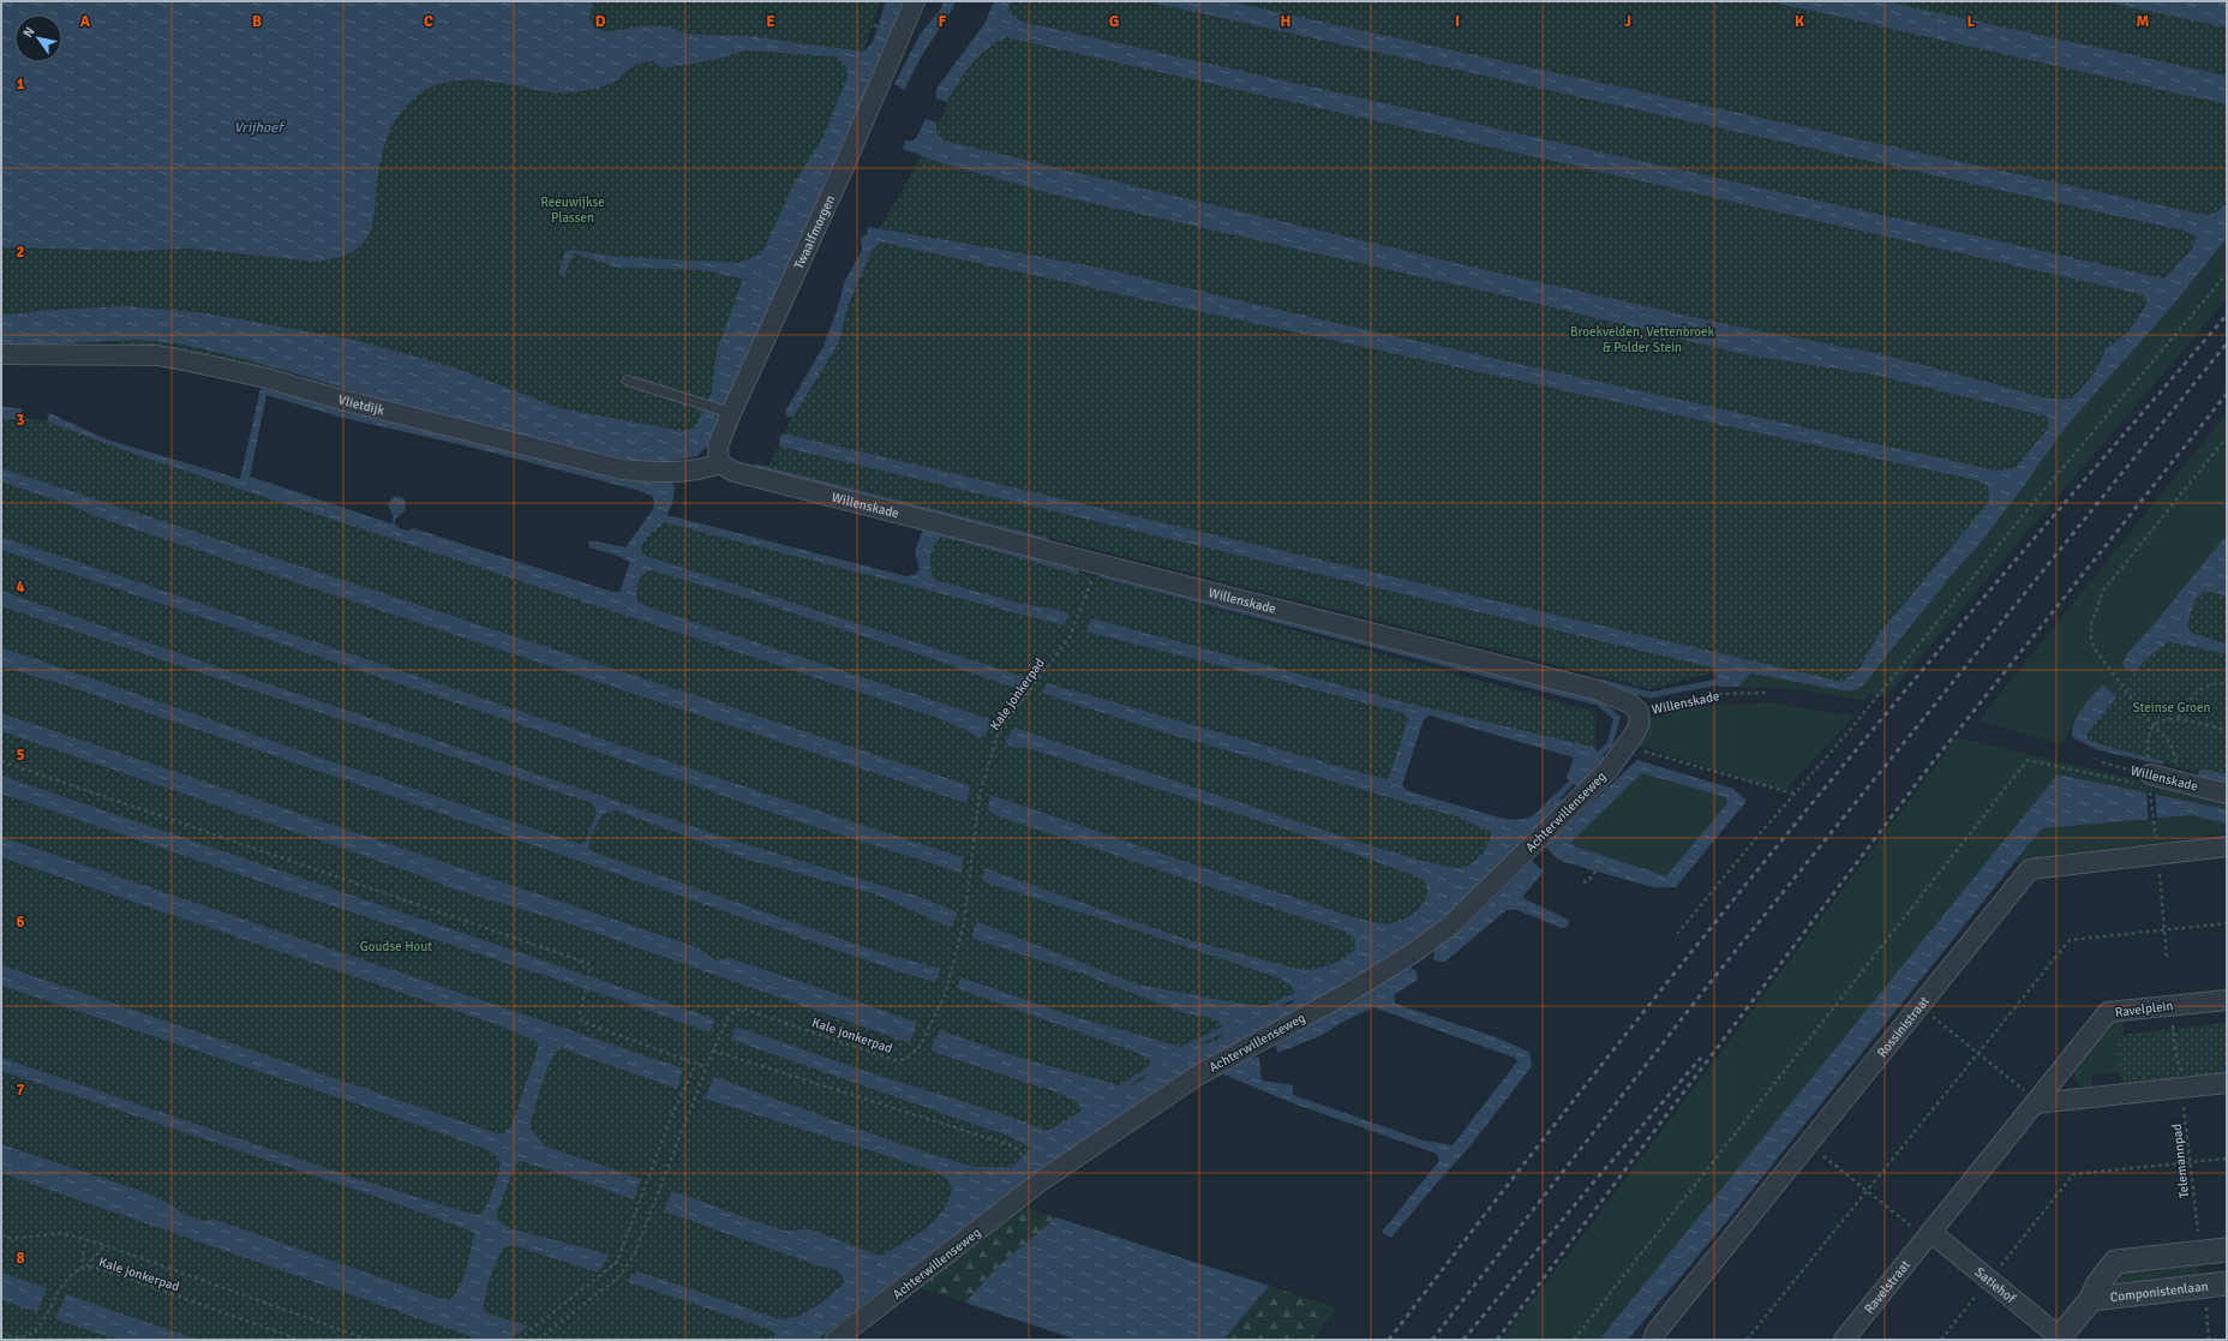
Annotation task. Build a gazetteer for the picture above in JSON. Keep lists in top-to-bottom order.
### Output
{
  "streets": {
    "street": [
      "Twaalfmorgen",
      "Vlietdijk",
      "Willenskade",
      "Achterwillenseweg",
      "Ravelplein",
      "Rossinistraat",
      "Satiehof",
      "Ravelstraat",
      "Componistenlaan"
    ],
    "path": ["Kale jonkerpad", "Telemannpad"]
  },
  "crossings": [
    ["Twaalfmorgen", "Vlietdijk"],
    ["Twaalfmorgen", "Willenskade"],
    ["Vlietdijk", "Willenskade"],
    ["Willenskade", "Kale jonkerpad"],
    ["Willenskade", "Achterwillenseweg"],
    ["Ravelplein", "Telemannpad"],
    ["Ravelplein", "Satiehof"],
    ["Ravelplein", "Ravelstraat"],
    ["Telemannpad", "Componistenlaan"],
    ["Satiehof", "Ravelstraat"],
    ["Satiehof", "Componistenlaan"]
  ],
  "water": ["Vrijhoef"],
  "parks": [
    "Reeuwijkse Plassen",
    "Broekvelden, Vettenbroek & Polder Stein",
    "Steinse Groen",
    "Goudse Hout"
  ],
  "north": "top left",
  "grid": {
    "columns": [
      "A",
      "B",
      "C",
      "D",
      "E",
      "F",
      "G",
      "H",
      "I",
      "J",
      "K",
      "L",
      "M"
    ],
    "rows": [
      "1",
      "2",
      "3",
      "4",
      "5",
      "6",
      "7",
      "8"
    ]
  }
}
